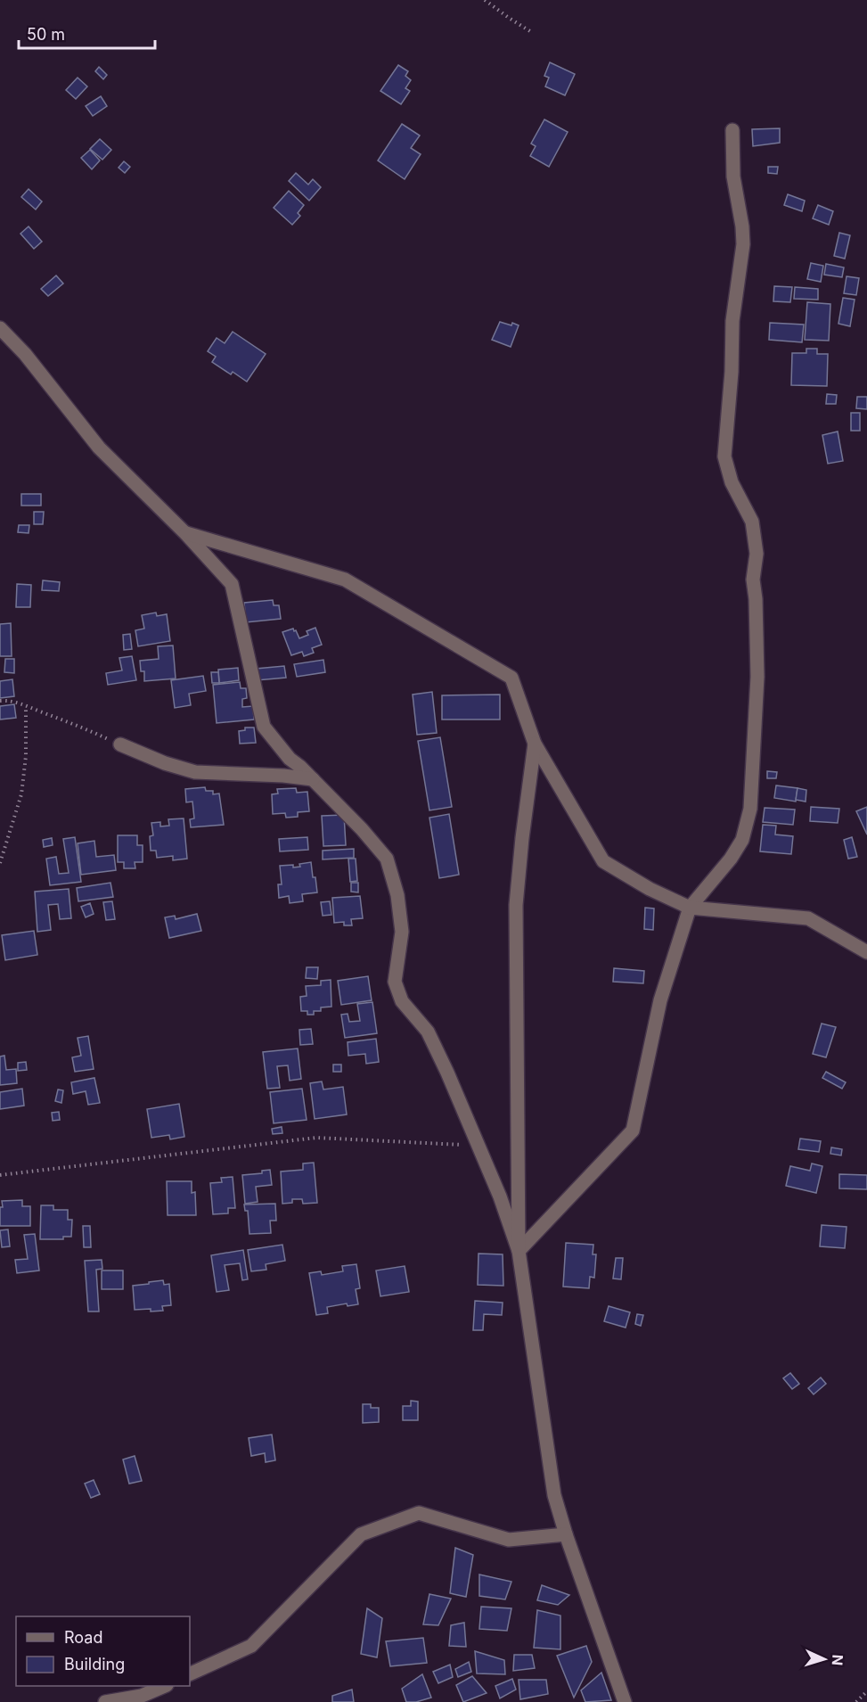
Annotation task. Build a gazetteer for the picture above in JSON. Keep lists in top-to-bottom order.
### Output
{
  "legend": ["Road", "Building"],
  "scale_bar": "50 m",
  "north": "right"
}
